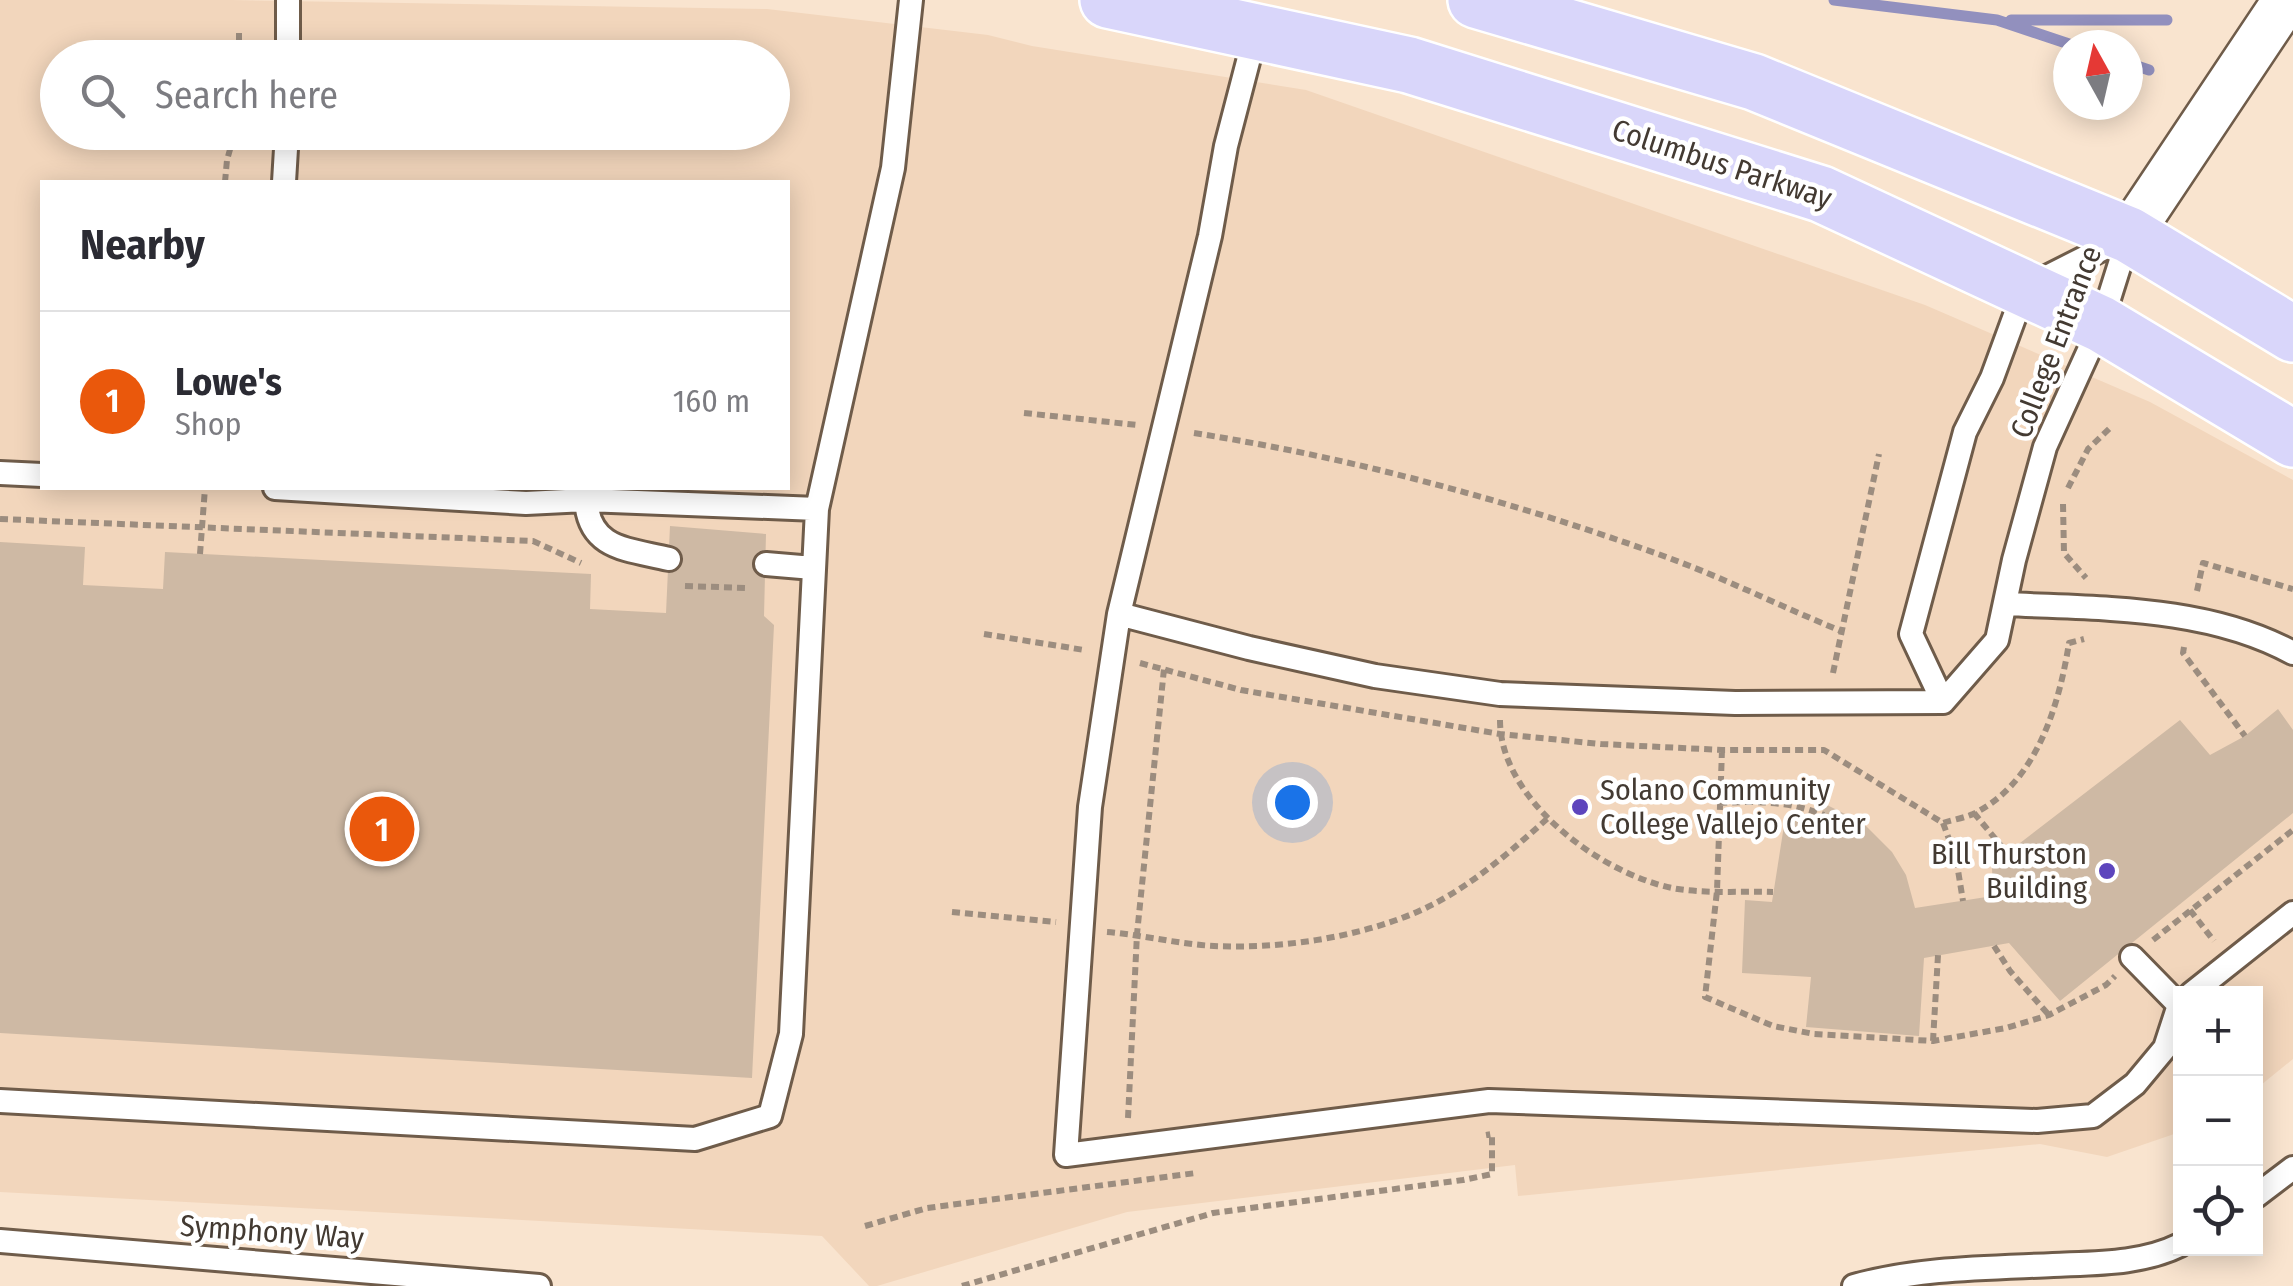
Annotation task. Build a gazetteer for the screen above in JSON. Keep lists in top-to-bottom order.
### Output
{
  "streets": {
    "main road": ["Columbus Parkway"],
    "lane": ["College Entrance", "Symphony Way"]
  },
  "crossings": [
    ["Columbus Parkway", "College Entrance"]
  ],
  "places": ["Solano Community College Vallejo Center", "Bill Thurston Building"],
  "north": "top",
  "page": {
    "search": "Search here",
    "heading": "Nearby",
    "list": [
      {
        "mark": "1",
        "name": "Lowe's",
        "note": "Shop",
        "value": "160 m"
      }
    ],
    "pins": "1",
    "map_buttons": ["+", "−"]
  }
}
